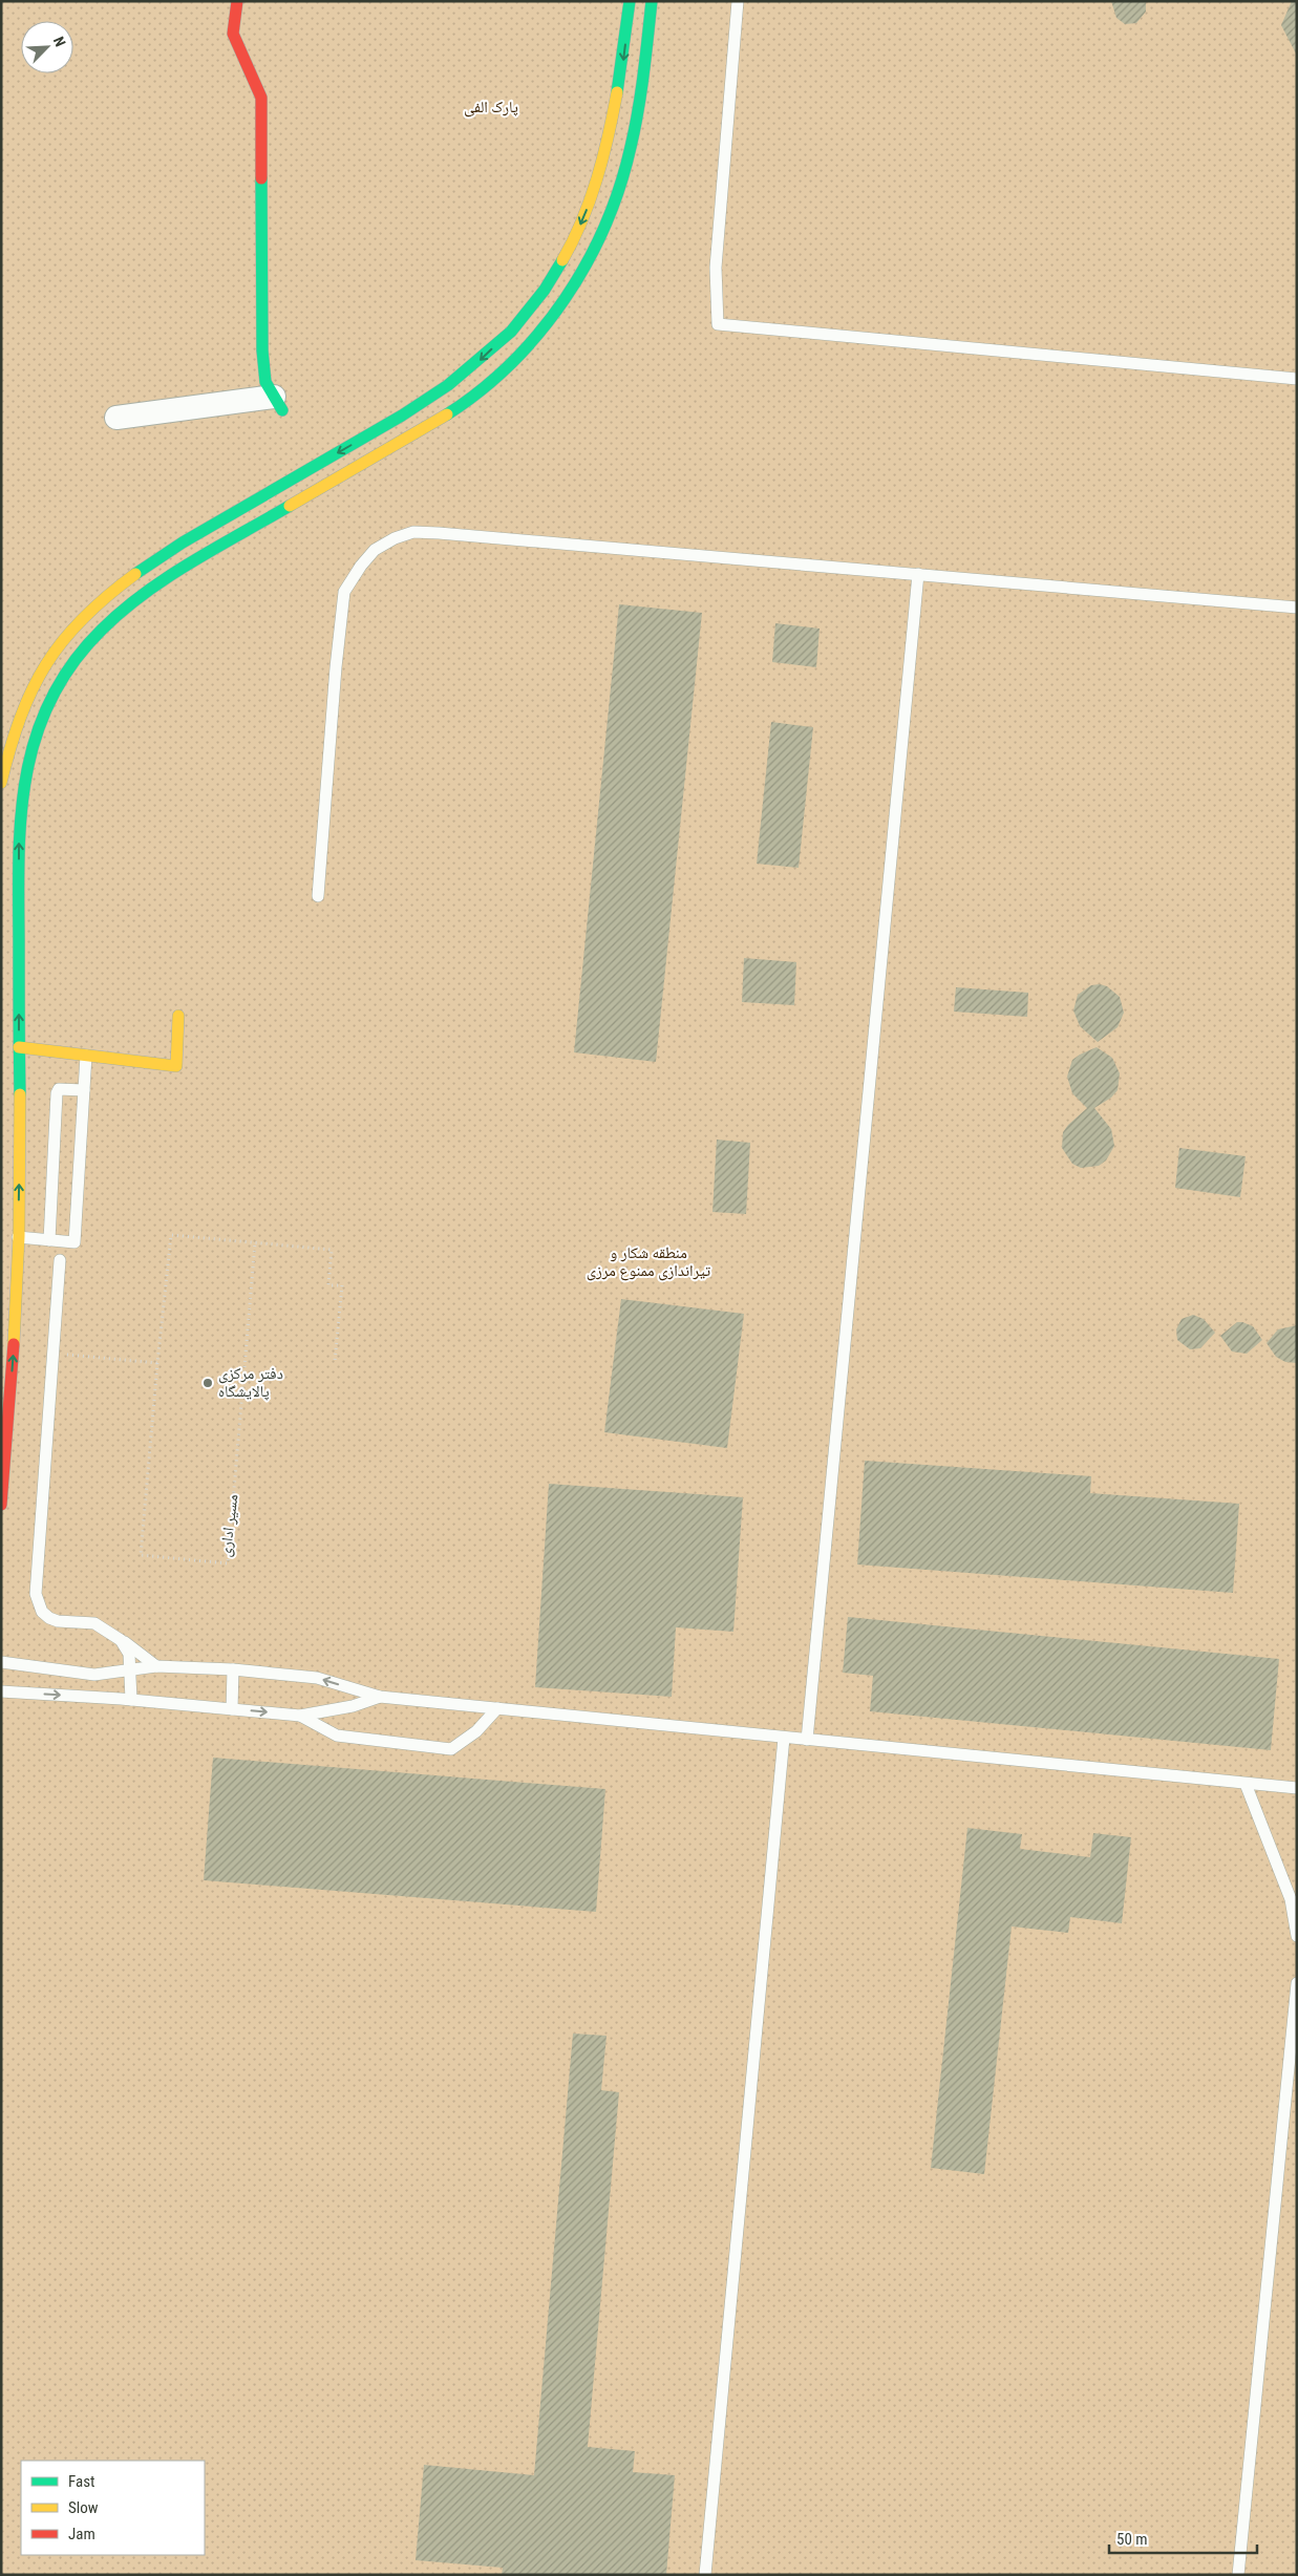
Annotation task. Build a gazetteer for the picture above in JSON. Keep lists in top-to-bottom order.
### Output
{
  "streets": {
    "path": ["مسیر اداری"]
  },
  "parks": ["پارک الفی", "منطقه شکار و تیراندازی ممنوع مرزی"],
  "places": ["دفتر مرکزی پالایشگاه"],
  "legend": ["Fast", "Slow", "Jam"],
  "scale_bar": "50 m",
  "north": "top right"
}
